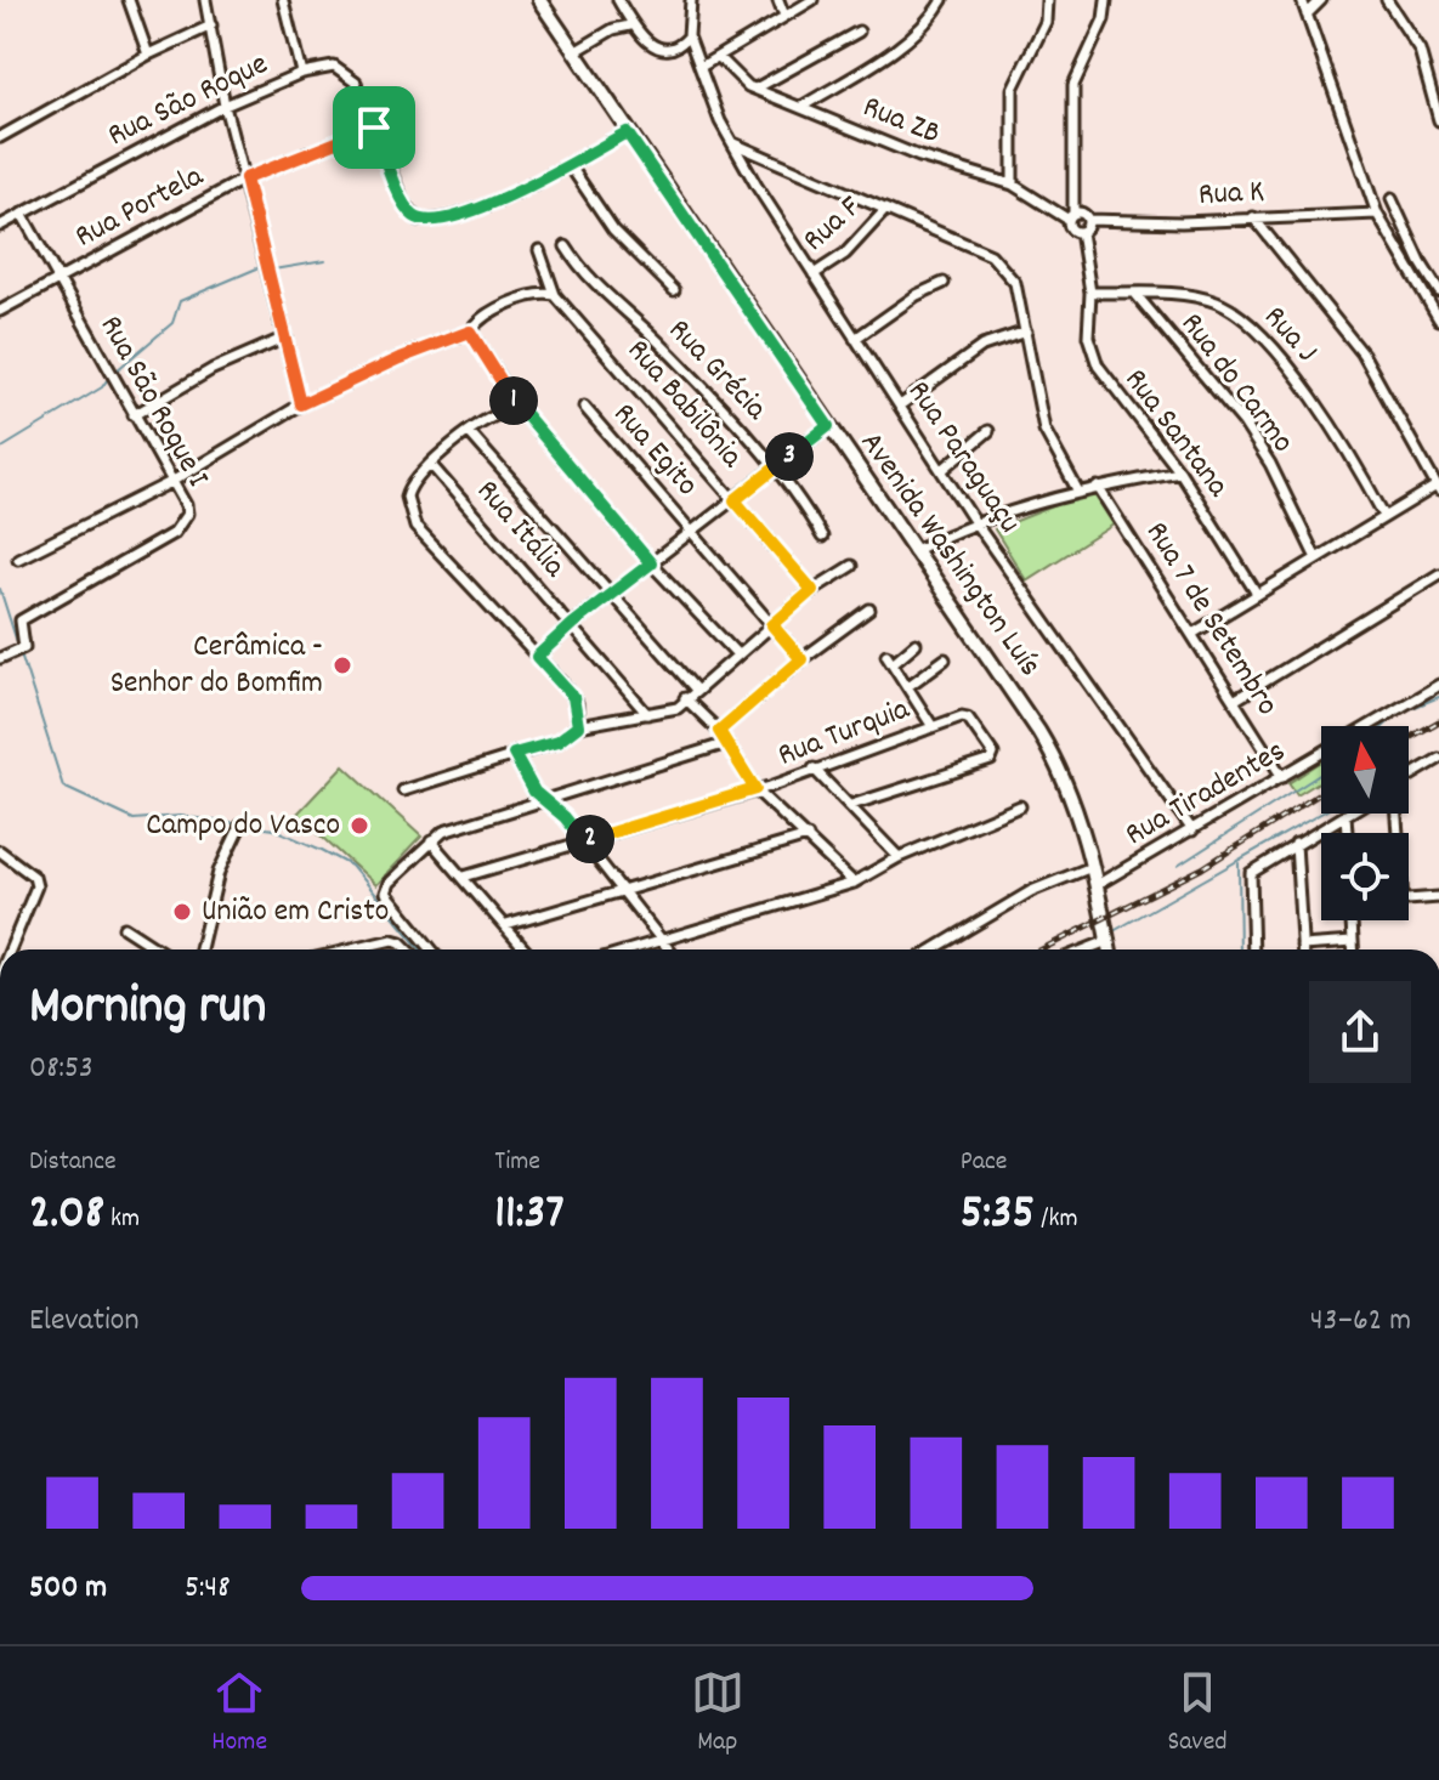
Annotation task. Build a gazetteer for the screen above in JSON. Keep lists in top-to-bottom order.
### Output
{
  "streets": {
    "main road": ["Avenida Washington Luís"],
    "street": [
      "Rua São Roque",
      "Rua ZB",
      "Rua K",
      "Rua Portela",
      "Rua F",
      "Rua J",
      "Rua Grécia",
      "Rua do Carmo",
      "Rua São Roque I",
      "Rua Babilônia",
      "Rua Santana",
      "Rua Egito",
      "Rua Paraguaçu",
      "Rua Itália",
      "Rua 7 de Setembro",
      "Rua Turquia",
      "Rua Tiradentes"
    ]
  },
  "crossings": [
    ["Rua São Roque", "Rua Portela"],
    ["Rua São Roque", "Rua São Roque I"],
    ["Rua Portela", "Rua São Roque I"],
    ["Rua F", "Rua Paraguaçu"],
    ["Rua J", "Rua do Carmo"],
    ["Rua J", "Rua Santana"],
    ["Rua Paraguaçu", "Rua Tiradentes"],
    ["Avenida Washington Luís", "Rua Tiradentes"],
    ["Rua 7 de Setembro", "Rua Tiradentes"]
  ],
  "places": ["Cerâmica - Senhor do Bomfim", "Campo do Vasco", "União em Cristo"],
  "north": "top",
  "page": {
    "pins": ["1", "3", "2"],
    "heading": ["Morning run", "08:53"],
    "stats": [
      ["Distance", "2.08 km"],
      ["Time", "11:37"],
      ["Pace", "5:35 /km"]
    ],
    "chart": ["Elevation", "43–62 m"],
    "list": [
      {
        "name": "500 m",
        "note": "5:48"
      }
    ],
    "tabs": ["Home", "Map", "Saved"]
  }
}
